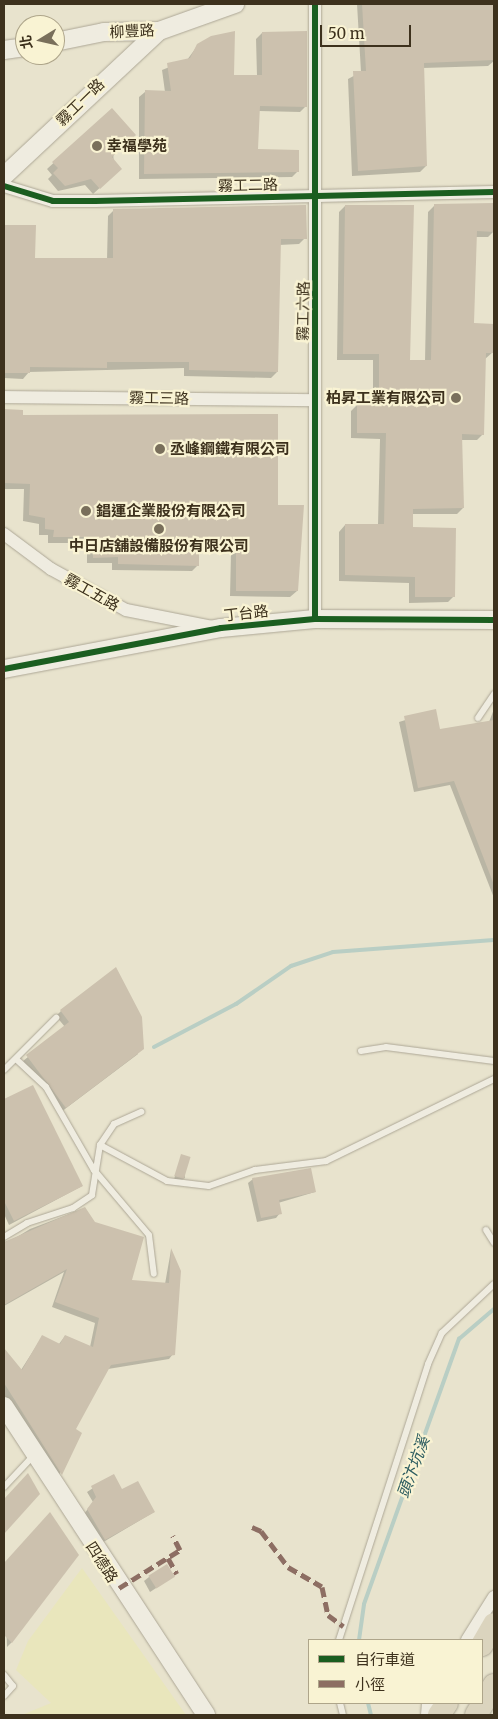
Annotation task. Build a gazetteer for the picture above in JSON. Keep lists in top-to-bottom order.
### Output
{
  "streets": {
    "street": [
      "柳豐路",
      "霧工一路",
      "霧工二路",
      "霧工六路",
      "霧工三路",
      "霧工五路",
      "丁台路",
      "四德路"
    ]
  },
  "crossings": [
    ["柳豐路", "霧工一路"],
    ["霧工二路", "霧工六路"],
    ["霧工六路", "霧工三路"],
    ["霧工六路", "丁台路"],
    ["霧工五路", "丁台路"]
  ],
  "water": ["頭汴坑溪"],
  "places": [
    "幸福學苑",
    "柏昇工業有限公司",
    "丞峰鋼鐵有限公司",
    "錩運企業股份有限公司",
    "中日店舖設備股份有限公司"
  ],
  "legend": ["自行車道", "小徑"],
  "scale_bar": "50 m",
  "north": "left"
}
